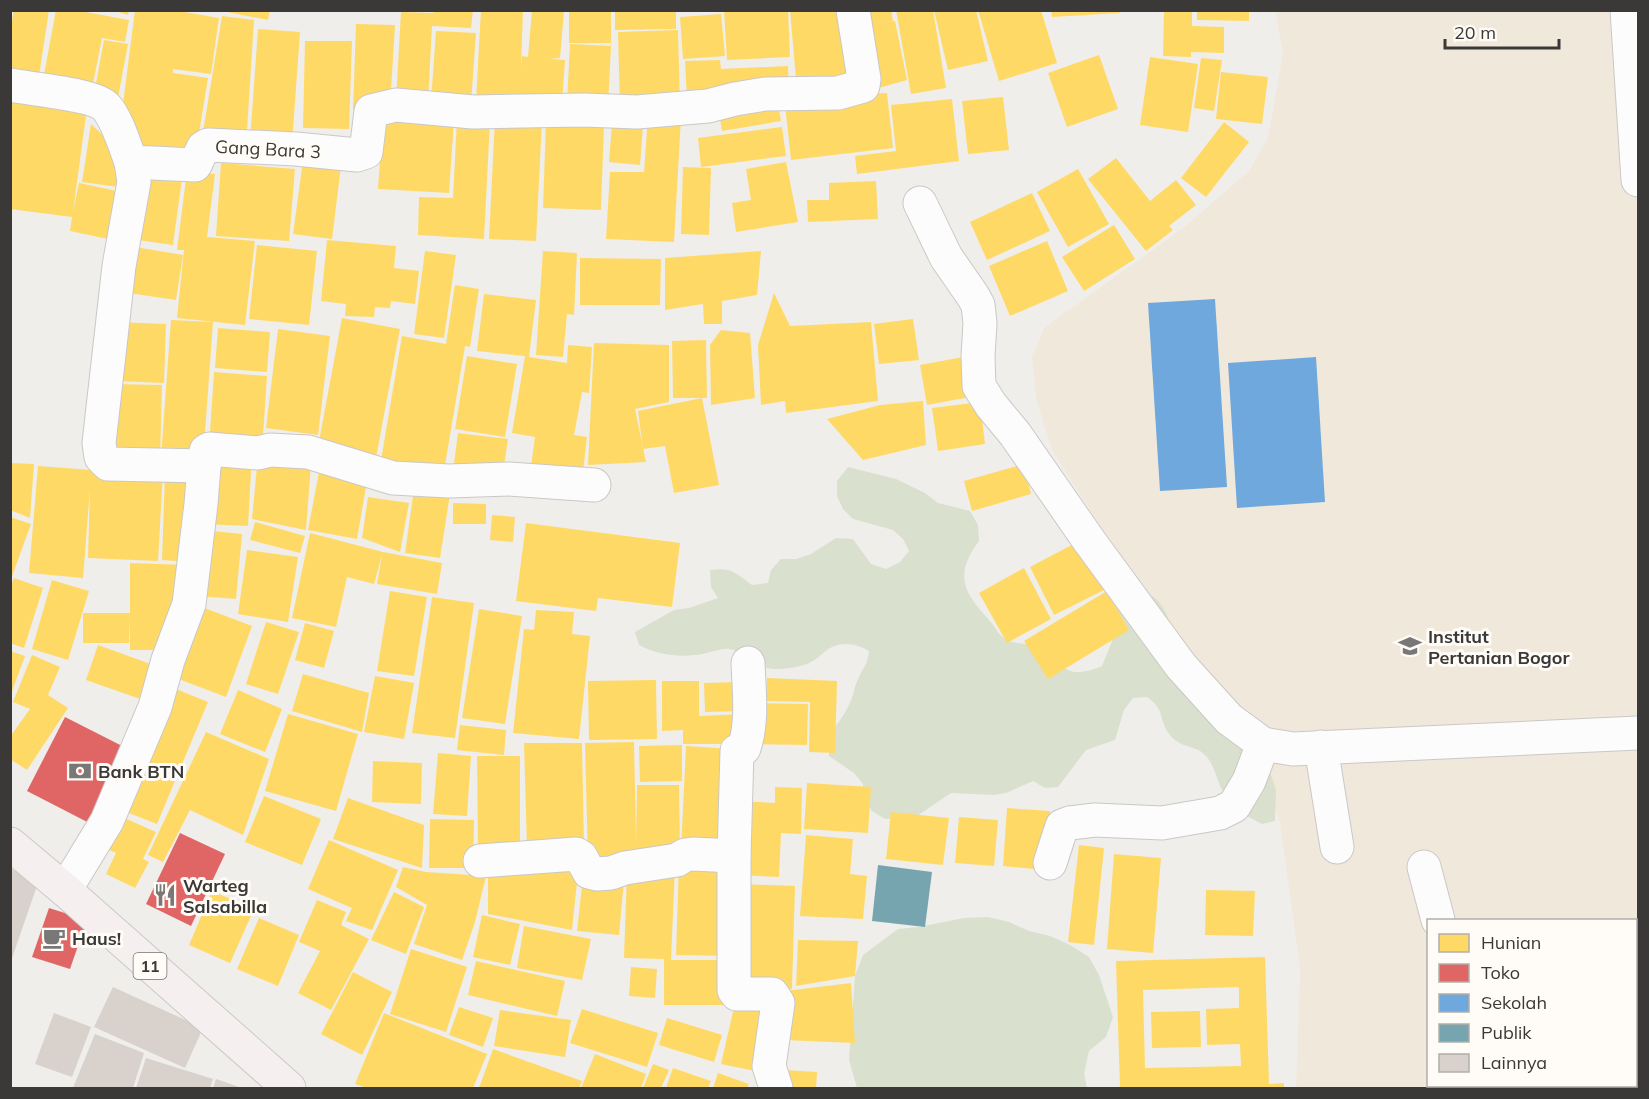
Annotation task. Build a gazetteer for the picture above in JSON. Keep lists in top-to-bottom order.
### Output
{
  "streets": {
    "highway": ["11"],
    "street": ["Gang Bara 3"]
  },
  "places": {
    "school or university": ["Institut Pertanian Bogor"],
    "bank": ["Bank BTN"],
    "restaurant": ["Warteg Salsabilla"],
    "cafe": ["Haus!"]
  },
  "legend": [
    "Hunian",
    "Toko",
    "Sekolah",
    "Publik",
    "Lainnya"
  ],
  "scale_bar": "20 m"
}
